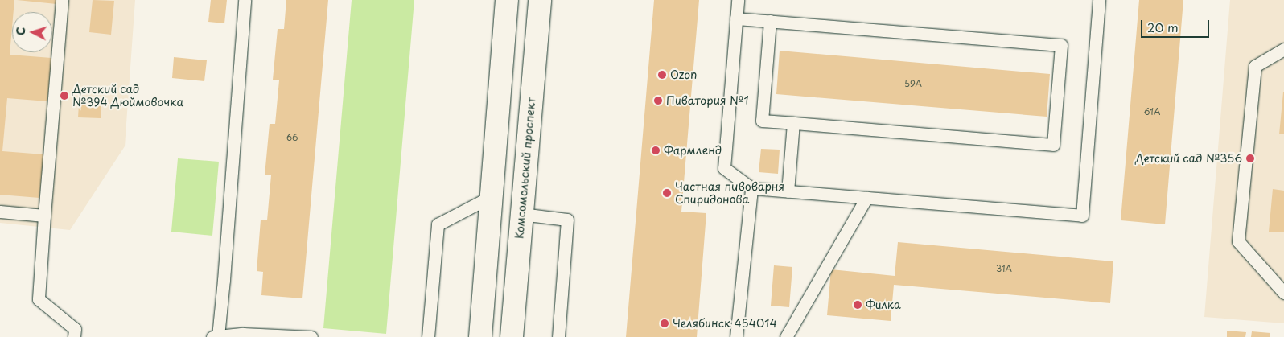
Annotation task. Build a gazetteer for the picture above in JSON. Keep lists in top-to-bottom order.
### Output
{
  "streets": {
    "main road": ["Комсомольский проспект"]
  },
  "places": [
    "Ozon",
    "Детский сад №394 Дюймовочка",
    "Пиватория №1",
    "Фармленд",
    "Детский сад №356",
    "Частная пивоварня Спиридонова",
    "Филка",
    "Челябинск 454014"
  ],
  "house_numbers": [
    "59А",
    "61А",
    "66",
    "31А"
  ],
  "scale_bar": "20 m",
  "north": "left"
}
